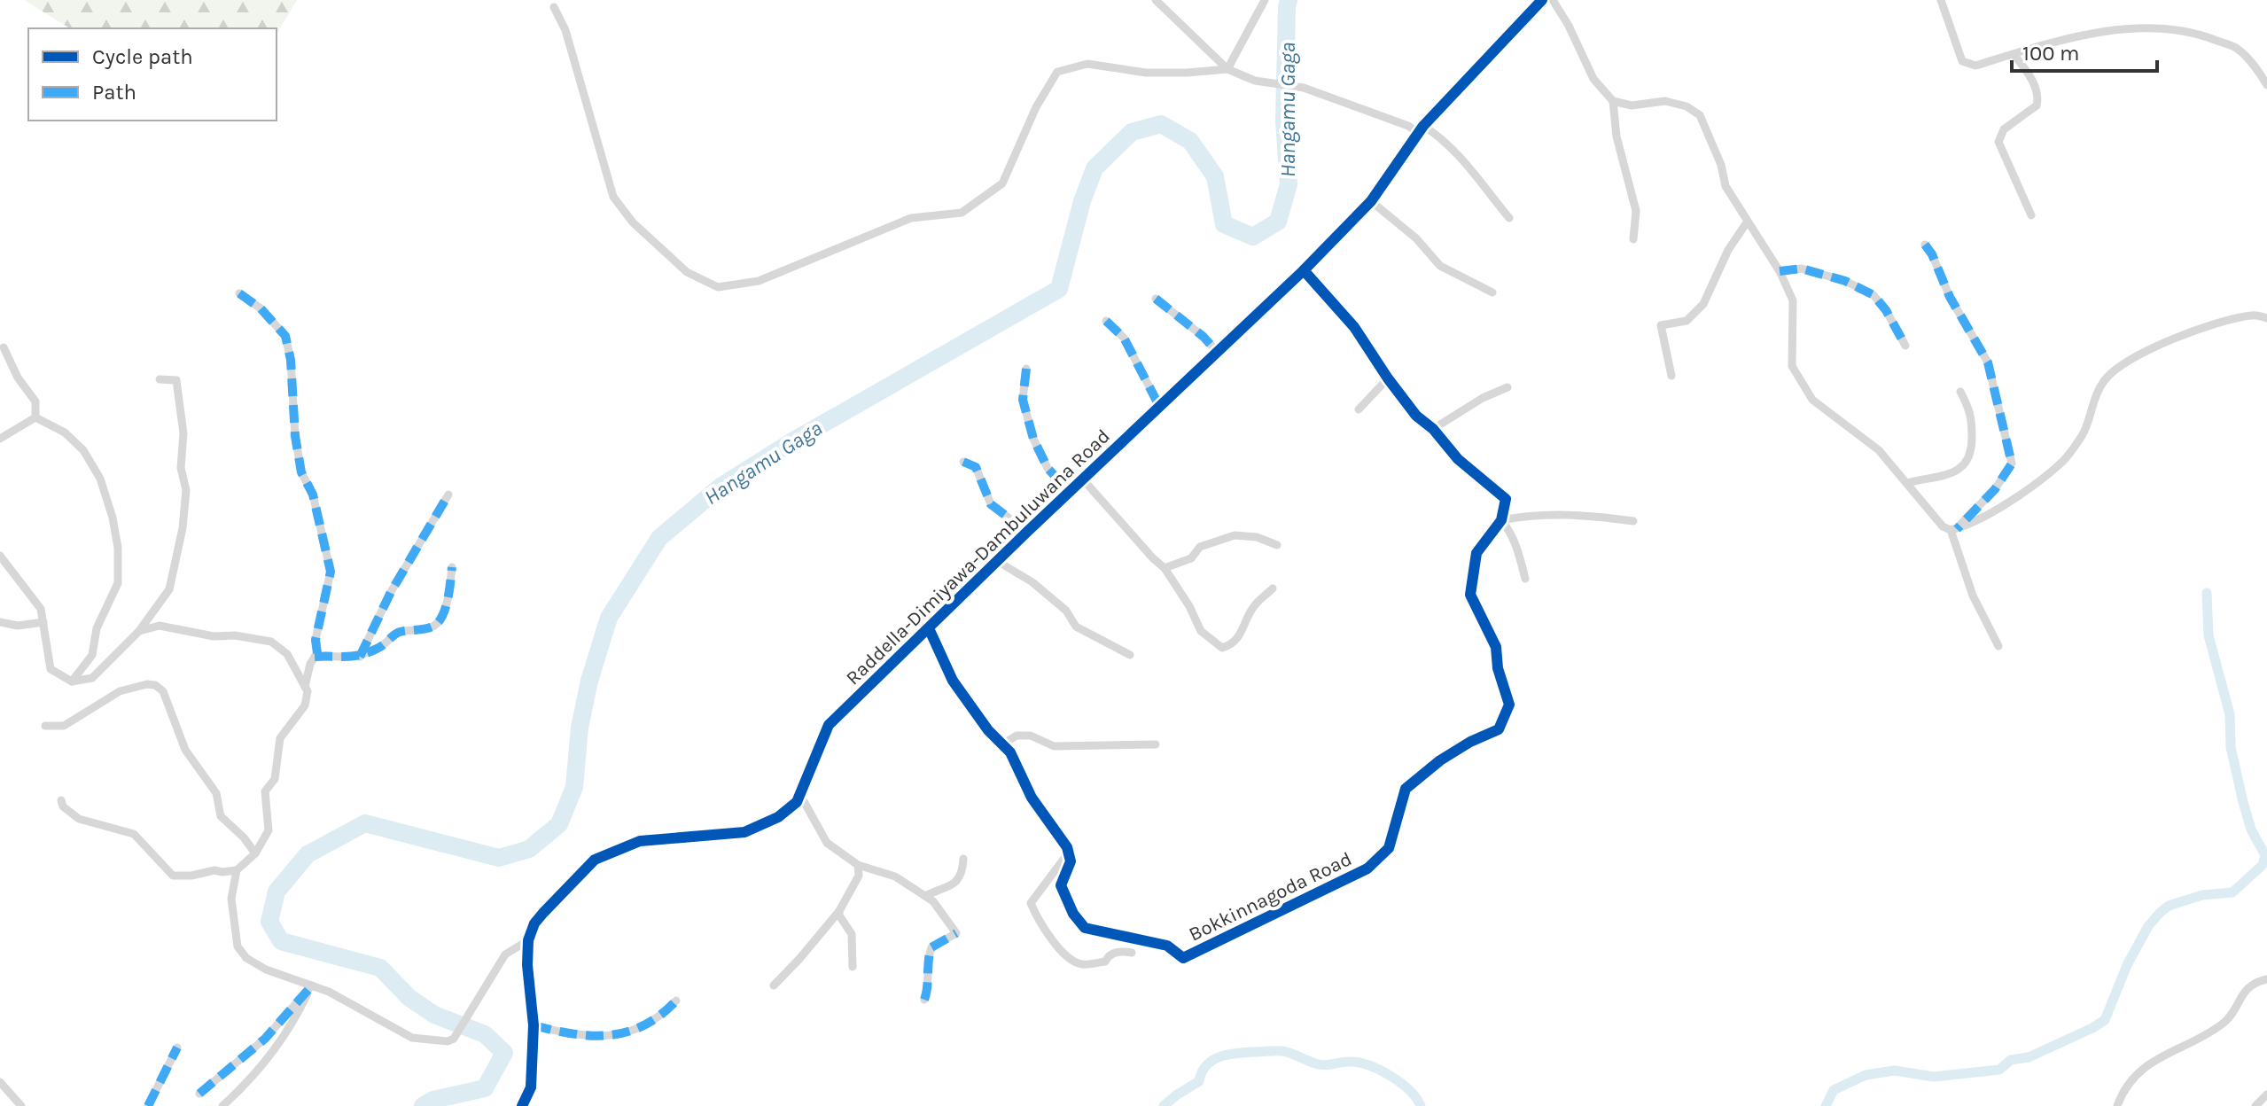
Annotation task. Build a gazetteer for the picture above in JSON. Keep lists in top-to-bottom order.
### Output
{
  "streets": {
    "street": ["Raddella-Dimiyawa-Dambuluwana Road", "Bokkinnagoda Road"]
  },
  "water": ["Hangamu Gaga"],
  "legend": ["Cycle path", "Path"],
  "scale_bar": "100 m"
}
